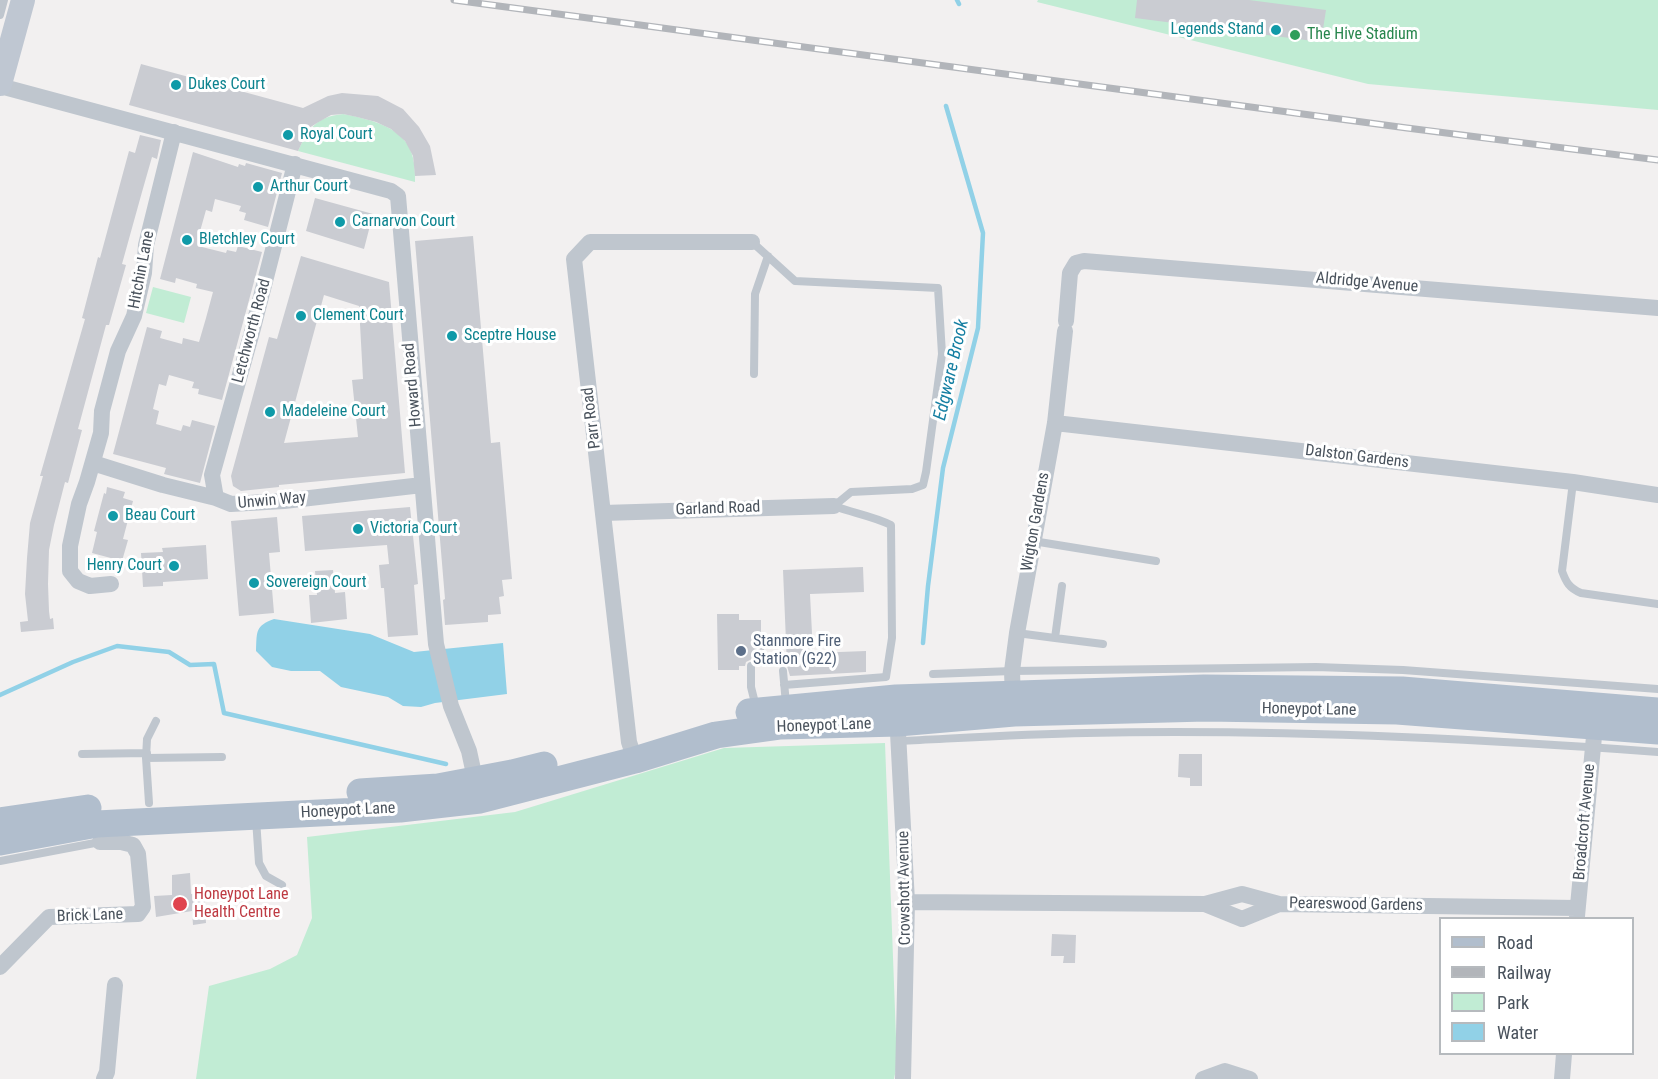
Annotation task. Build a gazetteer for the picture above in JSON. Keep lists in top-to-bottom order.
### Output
{
  "streets": {
    "main road": ["Honeypot Lane"],
    "street": [
      "Hitchin Lane",
      "Aldridge Avenue",
      "Letchworth Road",
      "Howard Road",
      "Parr Road",
      "Dalston Gardens",
      "Unwin Way",
      "Garland Road",
      "Wigton Gardens",
      "Broadcroft Avenue",
      "Crowshott Avenue",
      "Peareswood Gardens",
      "Brick Lane"
    ]
  },
  "crossings": [
    ["Hitchin Lane", "Howard Road"],
    ["Hitchin Lane", "Unwin Way"],
    ["Aldridge Avenue", "Wigton Gardens"],
    ["Letchworth Road", "Howard Road"],
    ["Letchworth Road", "Unwin Way"],
    ["Howard Road", "Unwin Way"],
    ["Howard Road", "Honeypot Lane"],
    ["Parr Road", "Garland Road"],
    ["Parr Road", "Honeypot Lane"],
    ["Dalston Gardens", "Wigton Gardens"],
    ["Wigton Gardens", "Honeypot Lane"],
    ["Honeypot Lane", "Broadcroft Avenue"],
    ["Honeypot Lane", "Crowshott Avenue"],
    ["Honeypot Lane", "Brick Lane"],
    ["Broadcroft Avenue", "Peareswood Gardens"],
    ["Crowshott Avenue", "Peareswood Gardens"]
  ],
  "water": ["Edgware Brook"],
  "places": [
    "Legends Stand",
    "The Hive Stadium",
    "Dukes Court",
    "Royal Court",
    "Arthur Court",
    "Carnarvon Court",
    "Bletchley Court",
    "Clement Court",
    "Sceptre House",
    "Madeleine Court",
    "Beau Court",
    "Victoria Court",
    "Henry Court",
    "Sovereign Court",
    "Stanmore Fire Station (G22)",
    "Honeypot Lane Health Centre"
  ],
  "legend": [
    "Road",
    "Railway",
    "Park",
    "Water"
  ]
}
